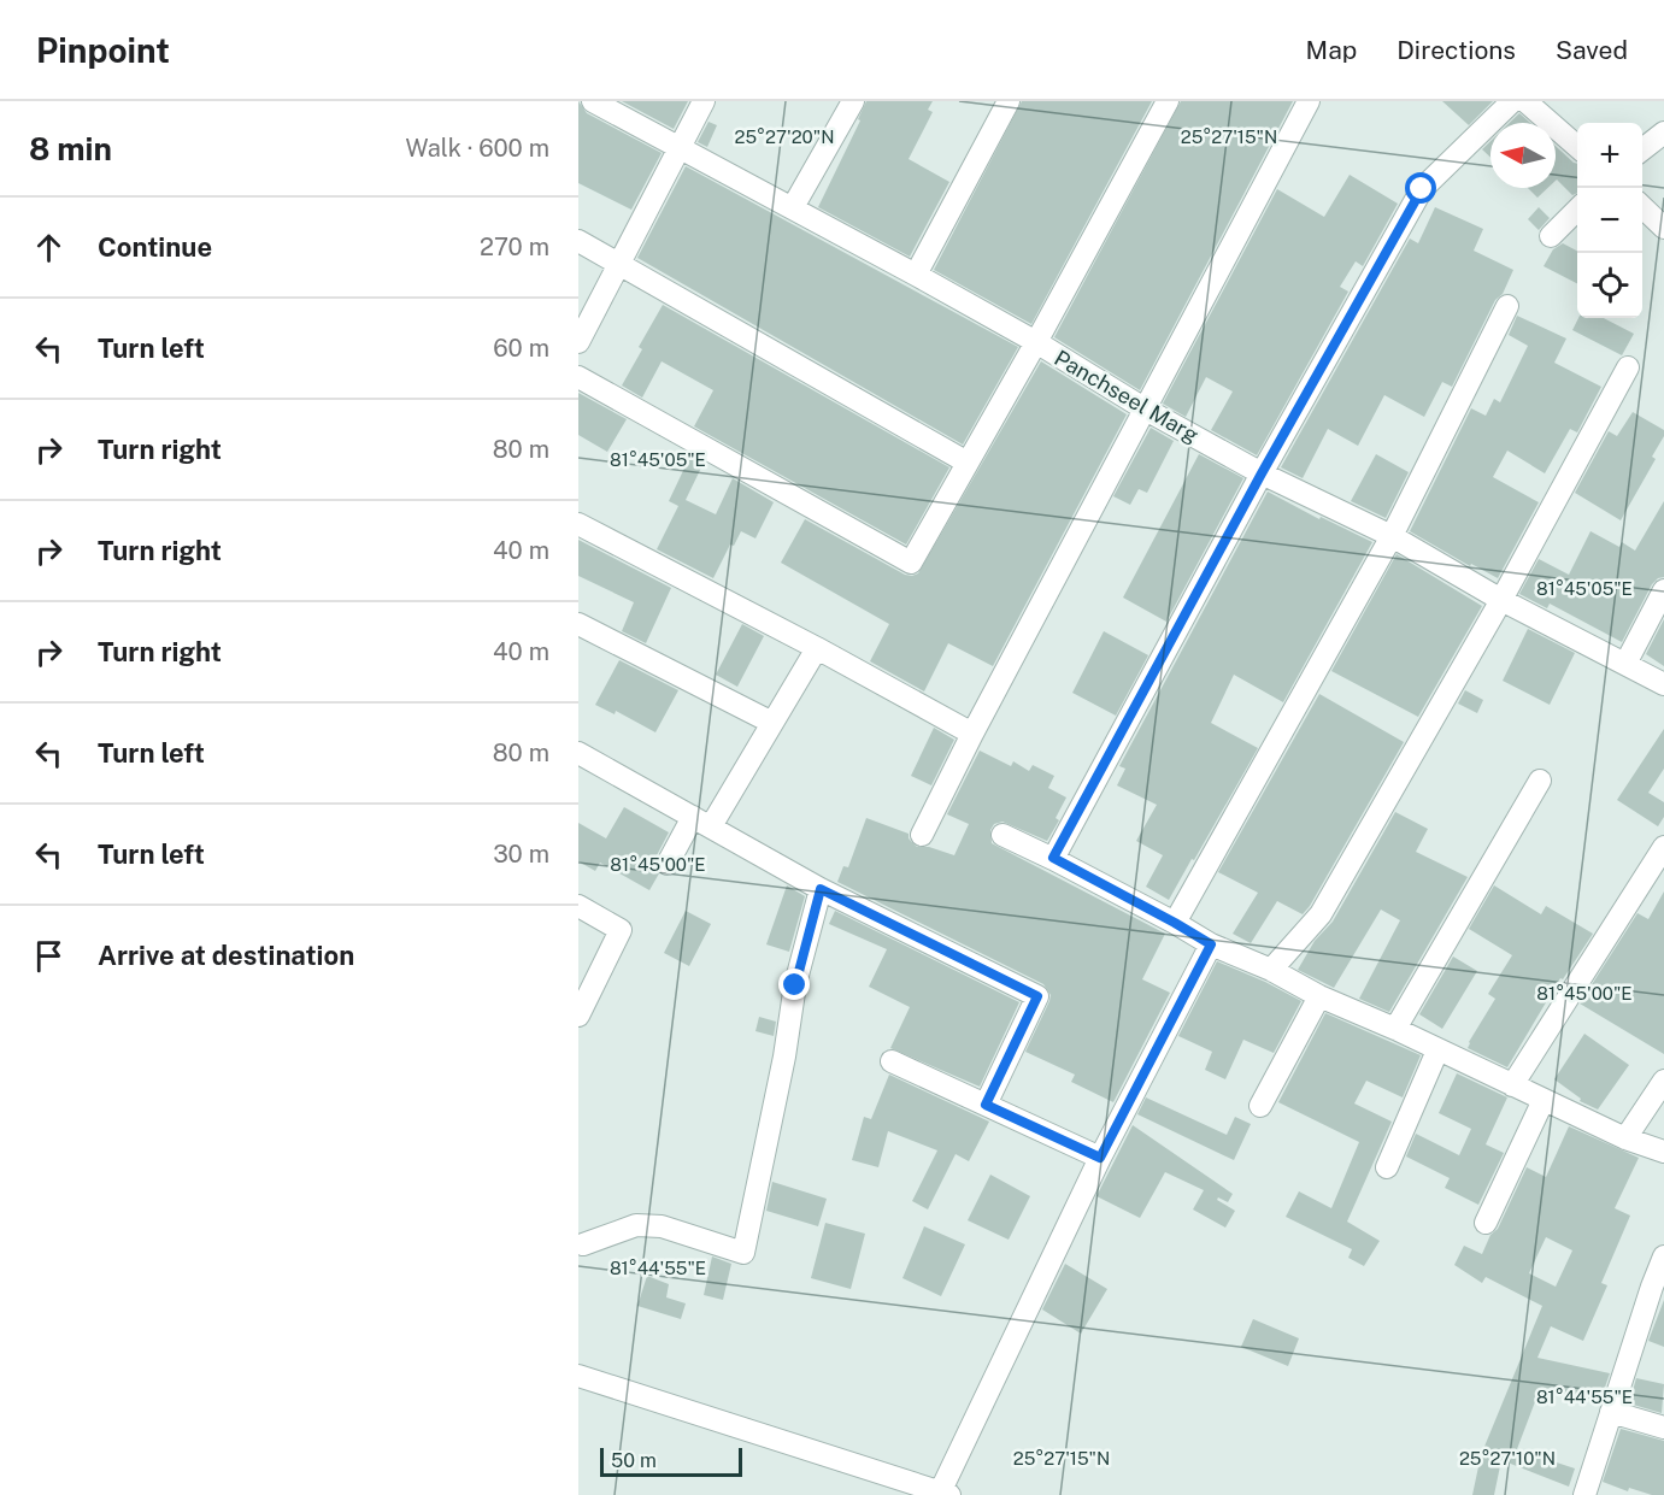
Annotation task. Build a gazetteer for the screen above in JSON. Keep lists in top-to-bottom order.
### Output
{
  "streets": {
    "street": ["Panchseel Marg"]
  },
  "scale_bar": "50 m",
  "north": "left",
  "page": {
    "header": "Pinpoint",
    "nav": ["Map", "Directions", "Saved"],
    "heading": ["8 min", "Walk · 600 m"],
    "map_buttons": ["+", "−"],
    "list": [
      ["Continue", "270 m"],
      ["Turn left", "60 m"],
      ["Turn right", "80 m"],
      ["Turn right", "40 m"],
      ["Turn right", "40 m"],
      ["Turn left", "80 m"],
      ["Turn left", "30 m"],
      "Arrive at destination"
    ],
    "scale": "50 m"
  },
  "coordinates": [
    "25°27'20\"N",
    "25°27'15\"N",
    "81°45'05\"E",
    "81°45'00\"E",
    "81°44'55\"E",
    "25°27'10\"N"
  ]
}
